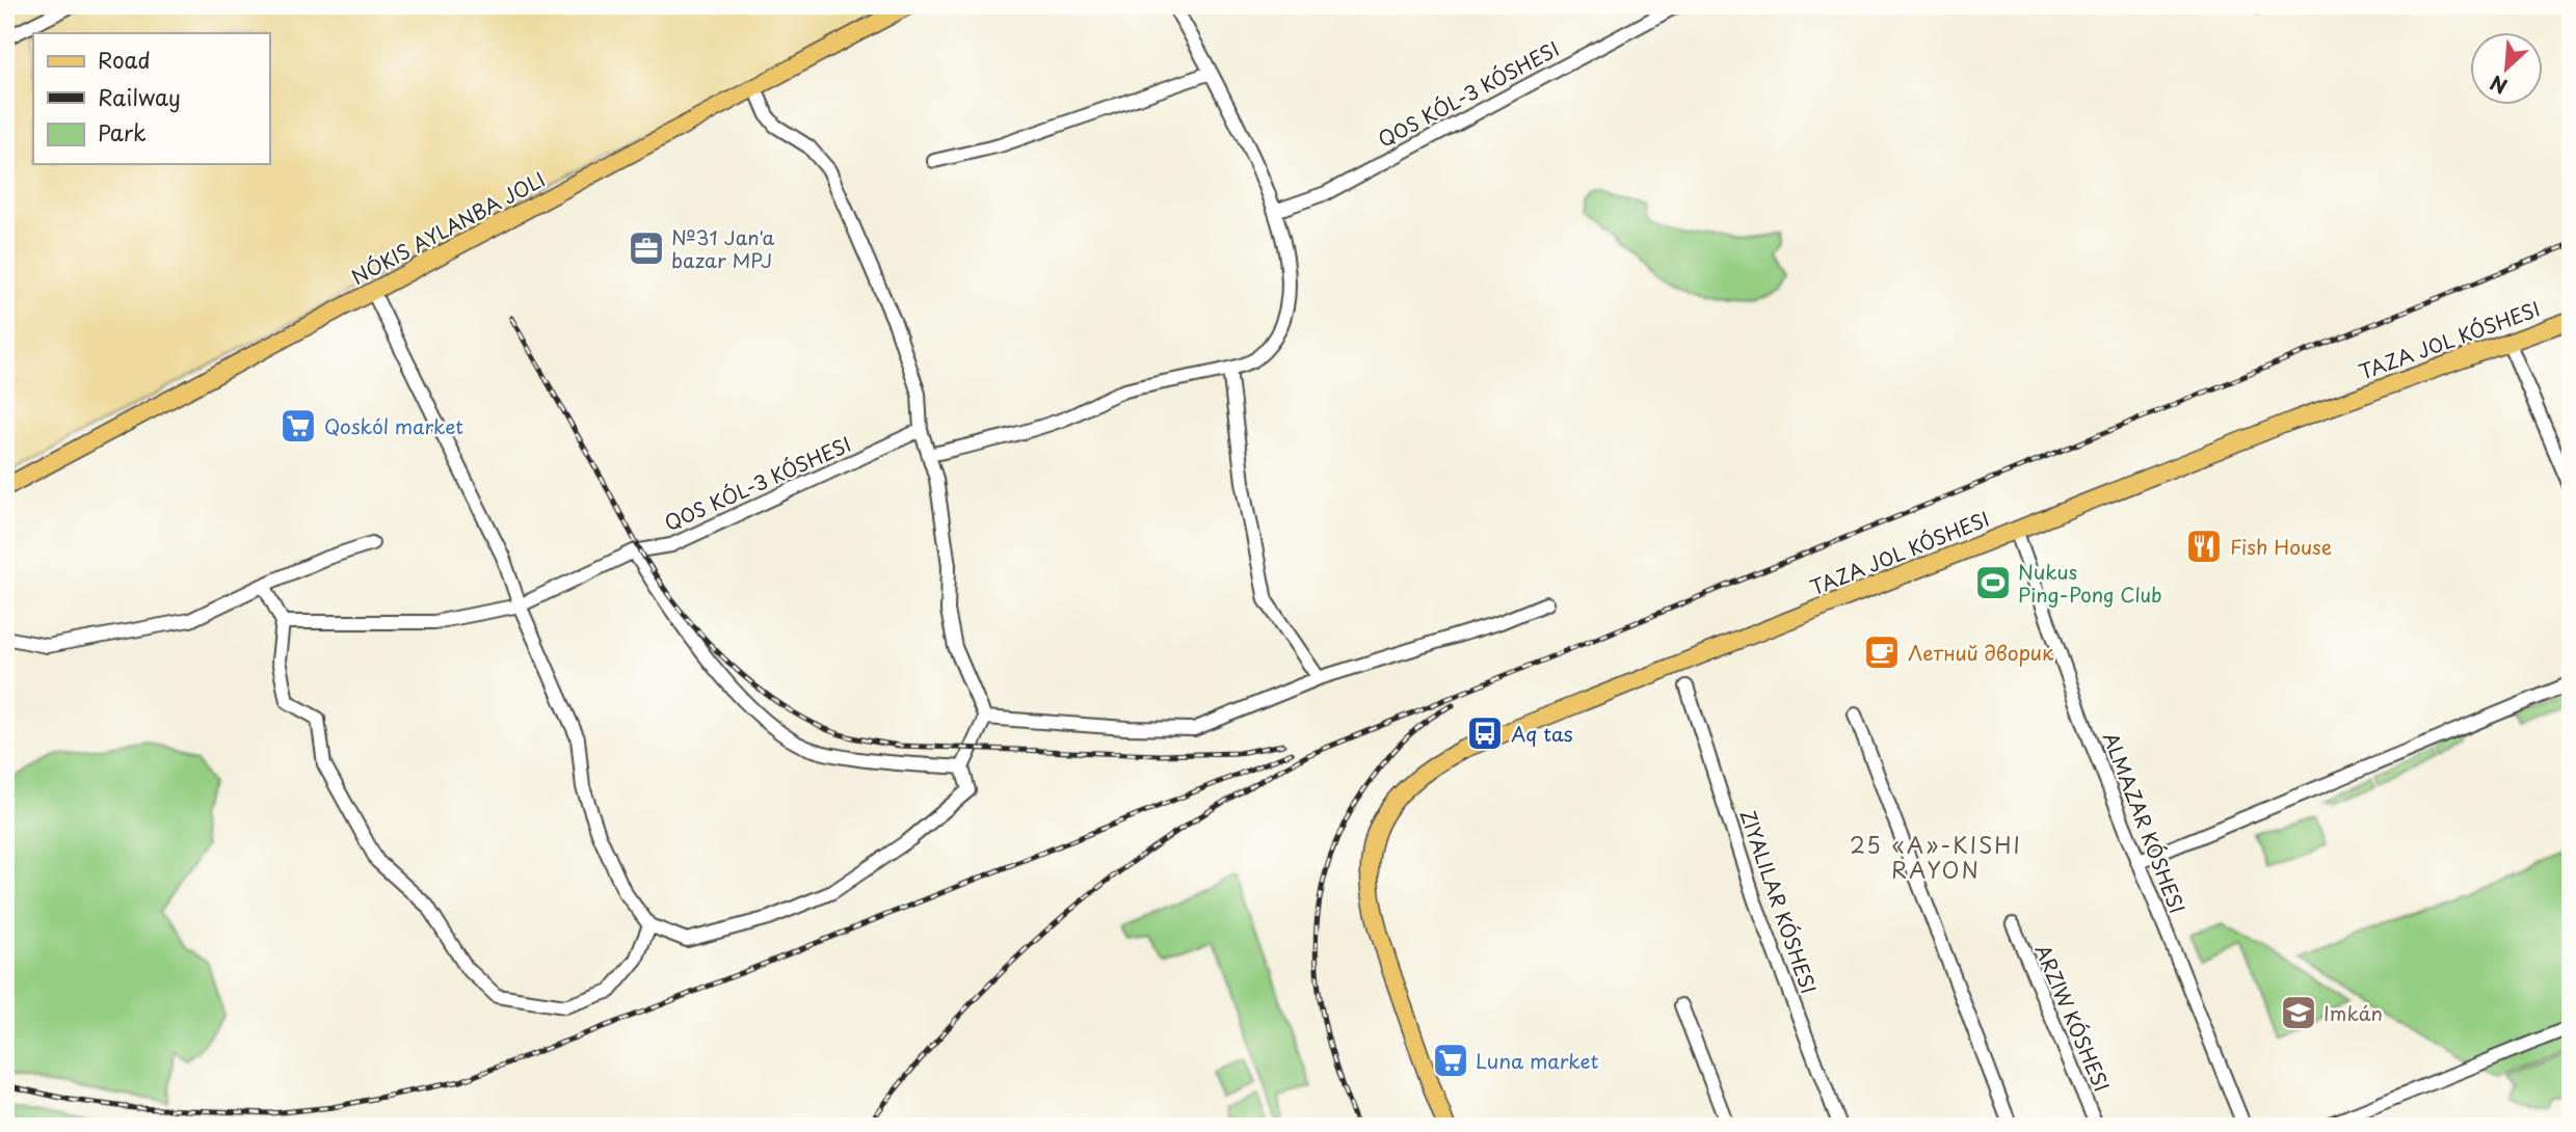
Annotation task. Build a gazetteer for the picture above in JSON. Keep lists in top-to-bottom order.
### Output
{
  "streets": {
    "main road": ["TAZA JOL KÓSHESI"],
    "street": ["QOS KÓL-3 KÓSHESI", "ALMAZAR KÓSHESI"]
  },
  "crossings": [
    ["TAZA JOL KÓSHESI", "ALMAZAR KÓSHESI"]
  ],
  "districts": ["25 «A»-KISHI RAYON"],
  "places": {
    "office": ["№31 Jan'a bazar MPJ"],
    "supermarket": ["Qoskól market", "Luna market"],
    "restaurant": ["Fish House"],
    "sports": ["Nukus Ping-Pong Club"],
    "cafe": ["Летний дворик"],
    "bus stop": ["Aq tas"],
    "school or university": ["Imkán"]
  },
  "legend": ["Road", "Railway", "Park"],
  "north": "bottom left"
}
